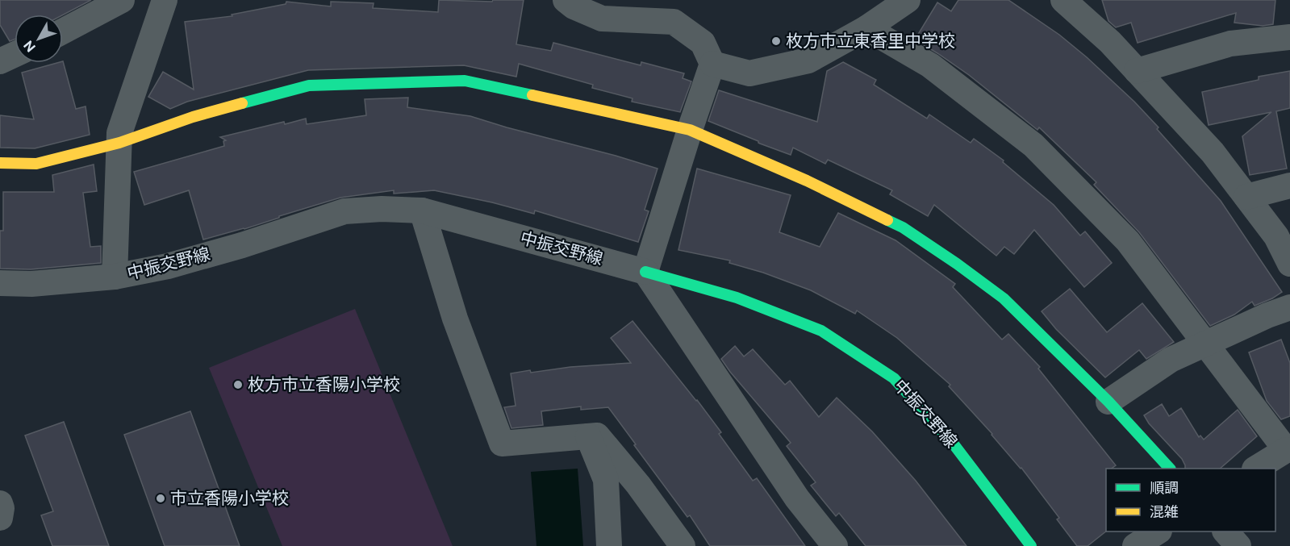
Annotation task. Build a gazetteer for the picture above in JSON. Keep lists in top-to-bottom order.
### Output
{
  "streets": {
    "street": ["中振交野線"]
  },
  "places": ["枚方市立東香里中学校", "枚方市立香陽小学校", "市立香陽小学校"],
  "legend": ["順調", "混雑"],
  "north": "bottom left"
}
